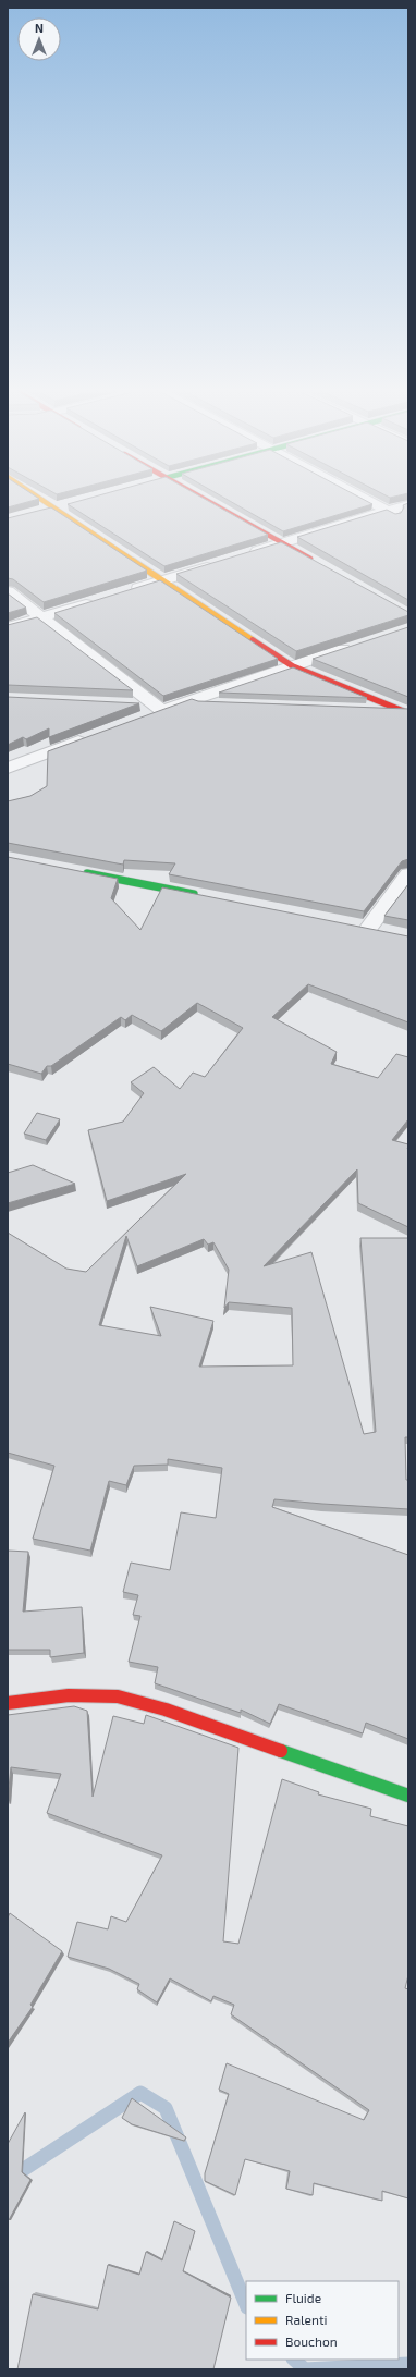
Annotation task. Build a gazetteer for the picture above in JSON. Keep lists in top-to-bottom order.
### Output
{
  "legend": ["Fluide", "Ralenti", "Bouchon"],
  "north": "top"
}
